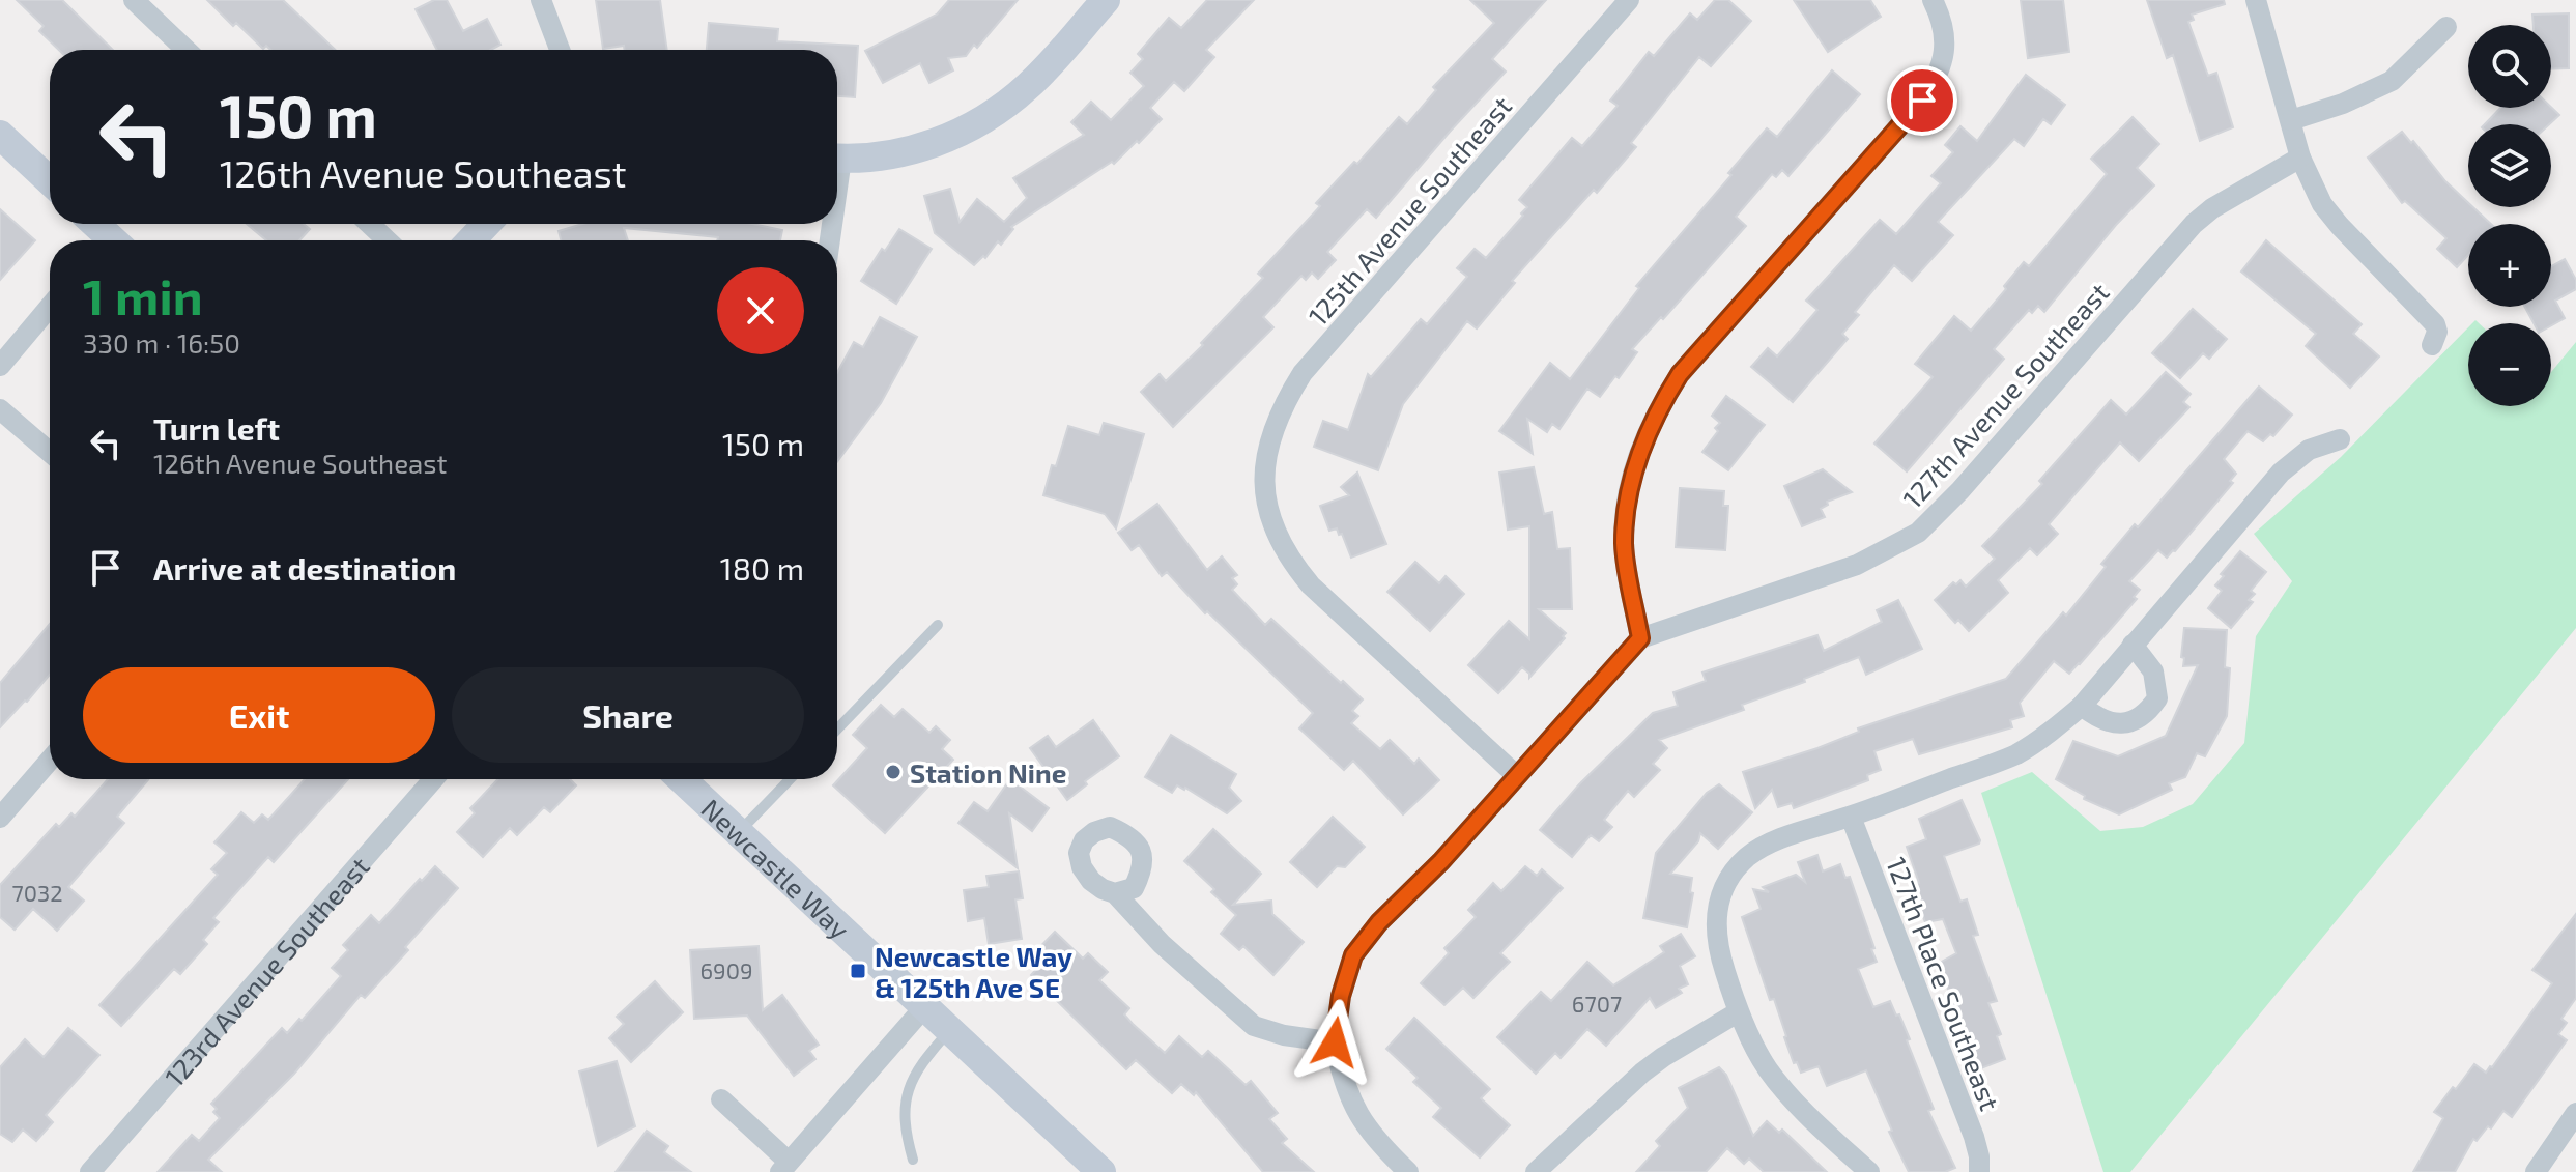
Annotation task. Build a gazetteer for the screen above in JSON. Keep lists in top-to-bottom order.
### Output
{
  "streets": {
    "main road": ["Newcastle Way"],
    "street": [
      "125th Avenue Southeast",
      "127th Avenue Southeast",
      "123rd Avenue Southeast",
      "127th Place Southeast"
    ]
  },
  "crossings": [
    ["125th Avenue Southeast", "127th Avenue Southeast"]
  ],
  "places": {
    "other": ["Station Nine"],
    "transit": ["Newcastle Way & 125th Ave SE"]
  },
  "house_numbers": ["7032", "6909", "6707"],
  "page": {
    "map_buttons": ["+", "−"],
    "turn": ["150 m", "126th Avenue Southeast"],
    "heading": ["1 min", "330 m · 16:50"],
    "list": [
      {
        "name": "Turn left",
        "note": "126th Avenue Southeast",
        "value": "150 m"
      },
      {
        "name": "Arrive at destination",
        "value": "180 m"
      }
    ],
    "buttons": ["Exit", "Share"]
  }
}
